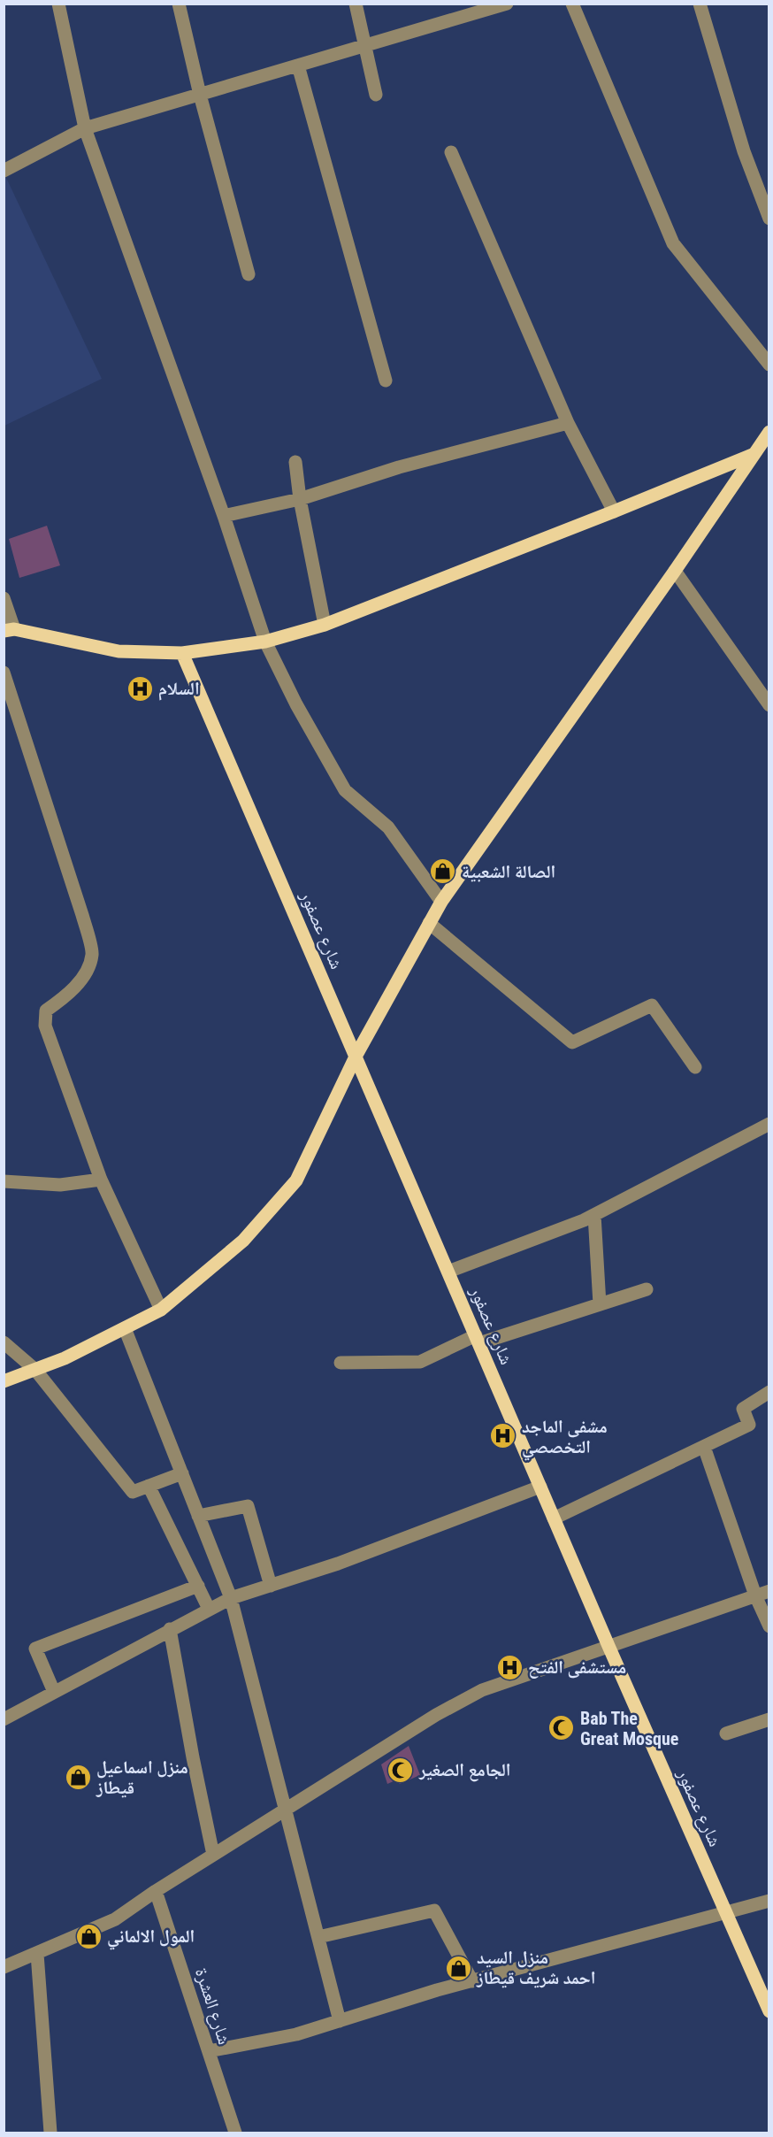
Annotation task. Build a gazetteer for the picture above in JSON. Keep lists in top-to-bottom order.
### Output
{
  "streets": {
    "main road": ["شارع عصفور"],
    "street": ["شارع العشرة"]
  },
  "places": {
    "hospital": ["السلام", "مشفى الماجد التخصصي", "مستشفى الفتح"],
    "shop": [
      "الصالة الشعبية",
      "منزل اسماعيل قيطاز",
      "المول الالماني",
      "منزل السيد احمد شريف قيطاز"
    ],
    "mosque": ["Bab The Great Mosque", "الجامع الصغير"]
  }
}
